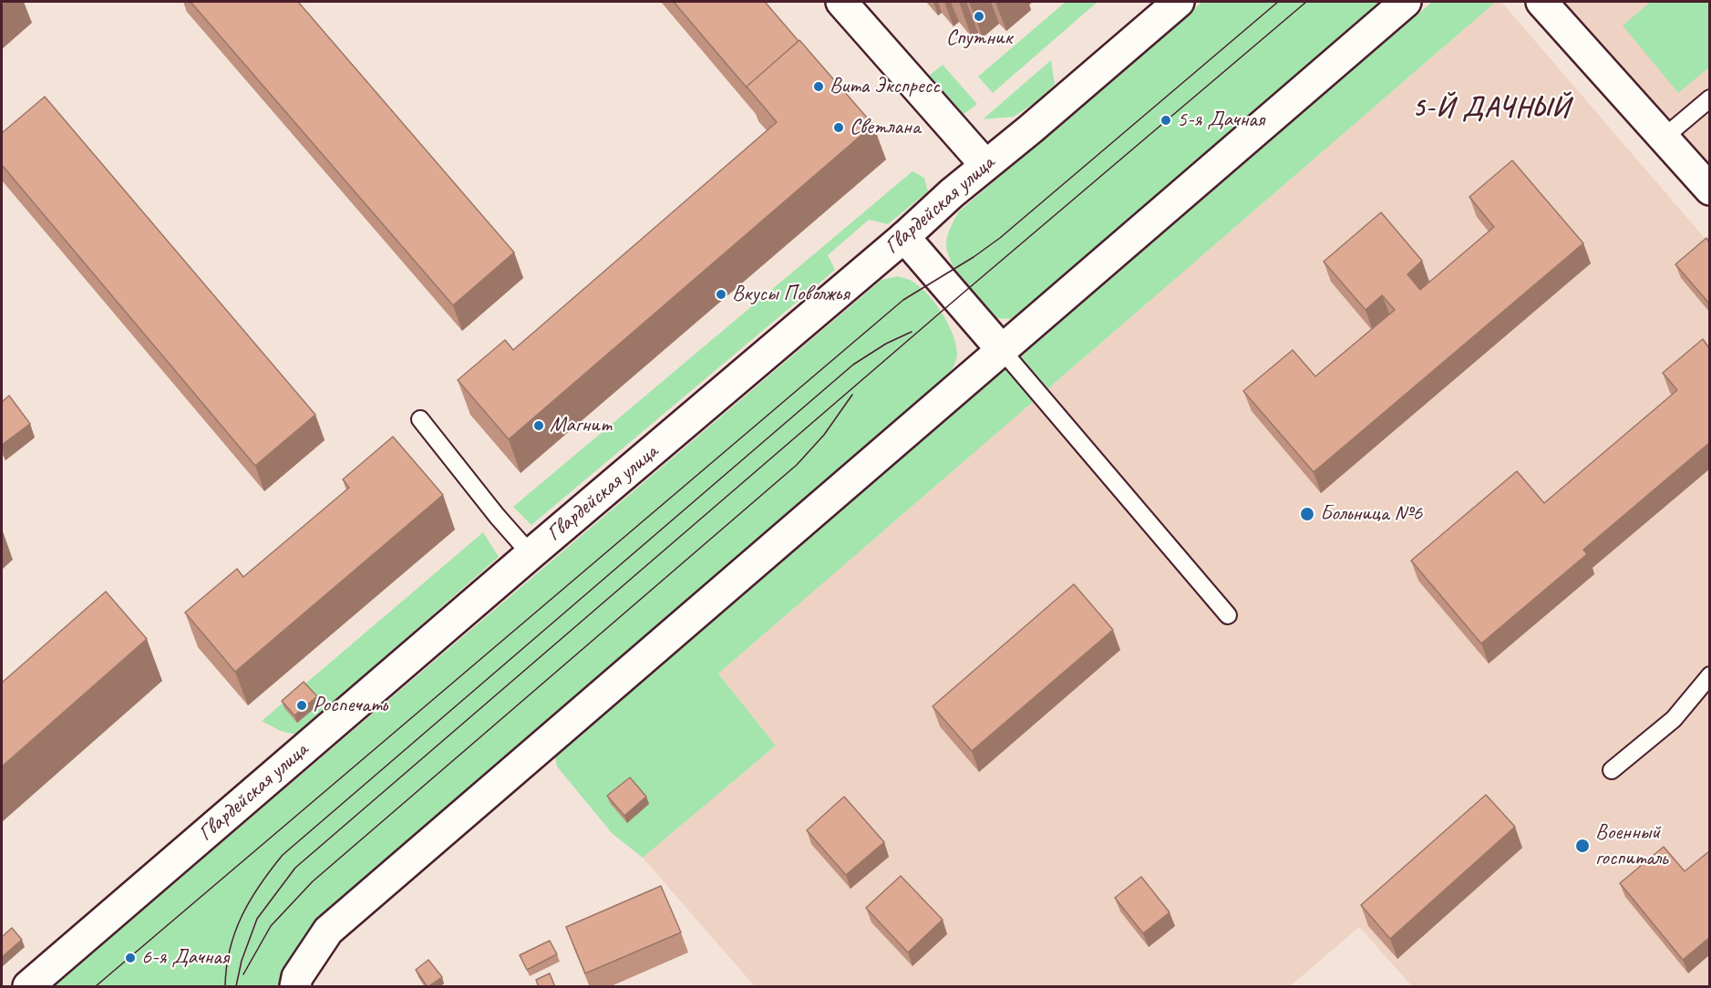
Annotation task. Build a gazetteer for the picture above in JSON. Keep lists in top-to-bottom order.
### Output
{
  "streets": {
    "street": ["Гвардейская улица"]
  },
  "districts": ["5-Й ДАЧНЫЙ"],
  "places": [
    "Спутник",
    "Вита Экспресс",
    "5-я Дачная",
    "Светлана",
    "Вкусы Поволжья",
    "Магнит",
    "Больница №6",
    "Роспечать",
    "Военный госпиталь",
    "6-я Дачная"
  ]
}
